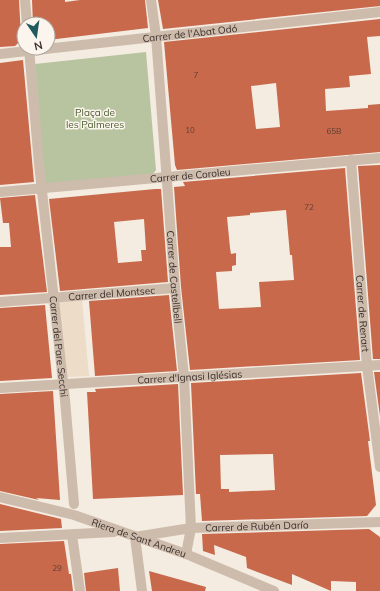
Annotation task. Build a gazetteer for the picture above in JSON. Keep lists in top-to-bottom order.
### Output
{
  "streets": {
    "street": [
      "Carrer de l'Abat Odó",
      "Carrer de Coroleu",
      "Carrer de Castellbell",
      "Carrer del Montsec",
      "Carrer de Renart",
      "Carrer del Pare Secchi",
      "Carrer d'Ignasi Iglésias",
      "Carrer de Rubén Darío",
      "Riera de Sant Andreu"
    ]
  },
  "crossings": [
    ["Carrer de l'Abat Odó", "Carrer de Castellbell"],
    ["Carrer de Coroleu", "Carrer de Castellbell"],
    ["Carrer de Coroleu", "Carrer de Renart"],
    ["Carrer de Coroleu", "Carrer del Pare Secchi"],
    ["Carrer de Castellbell", "Carrer del Montsec"],
    ["Carrer de Castellbell", "Carrer d'Ignasi Iglésias"],
    ["Carrer de Castellbell", "Carrer de Rubén Darío"],
    ["Carrer de Castellbell", "Riera de Sant Andreu"],
    ["Carrer del Montsec", "Carrer del Pare Secchi"],
    ["Carrer de Renart", "Carrer d'Ignasi Iglésias"],
    ["Carrer del Pare Secchi", "Carrer d'Ignasi Iglésias"],
    ["Carrer de Rubén Darío", "Riera de Sant Andreu"]
  ],
  "parks": ["Plaça de les Palmeres"],
  "house_numbers": [
    "7",
    "10",
    "65B",
    "72",
    "29"
  ],
  "north": "bottom"
}
